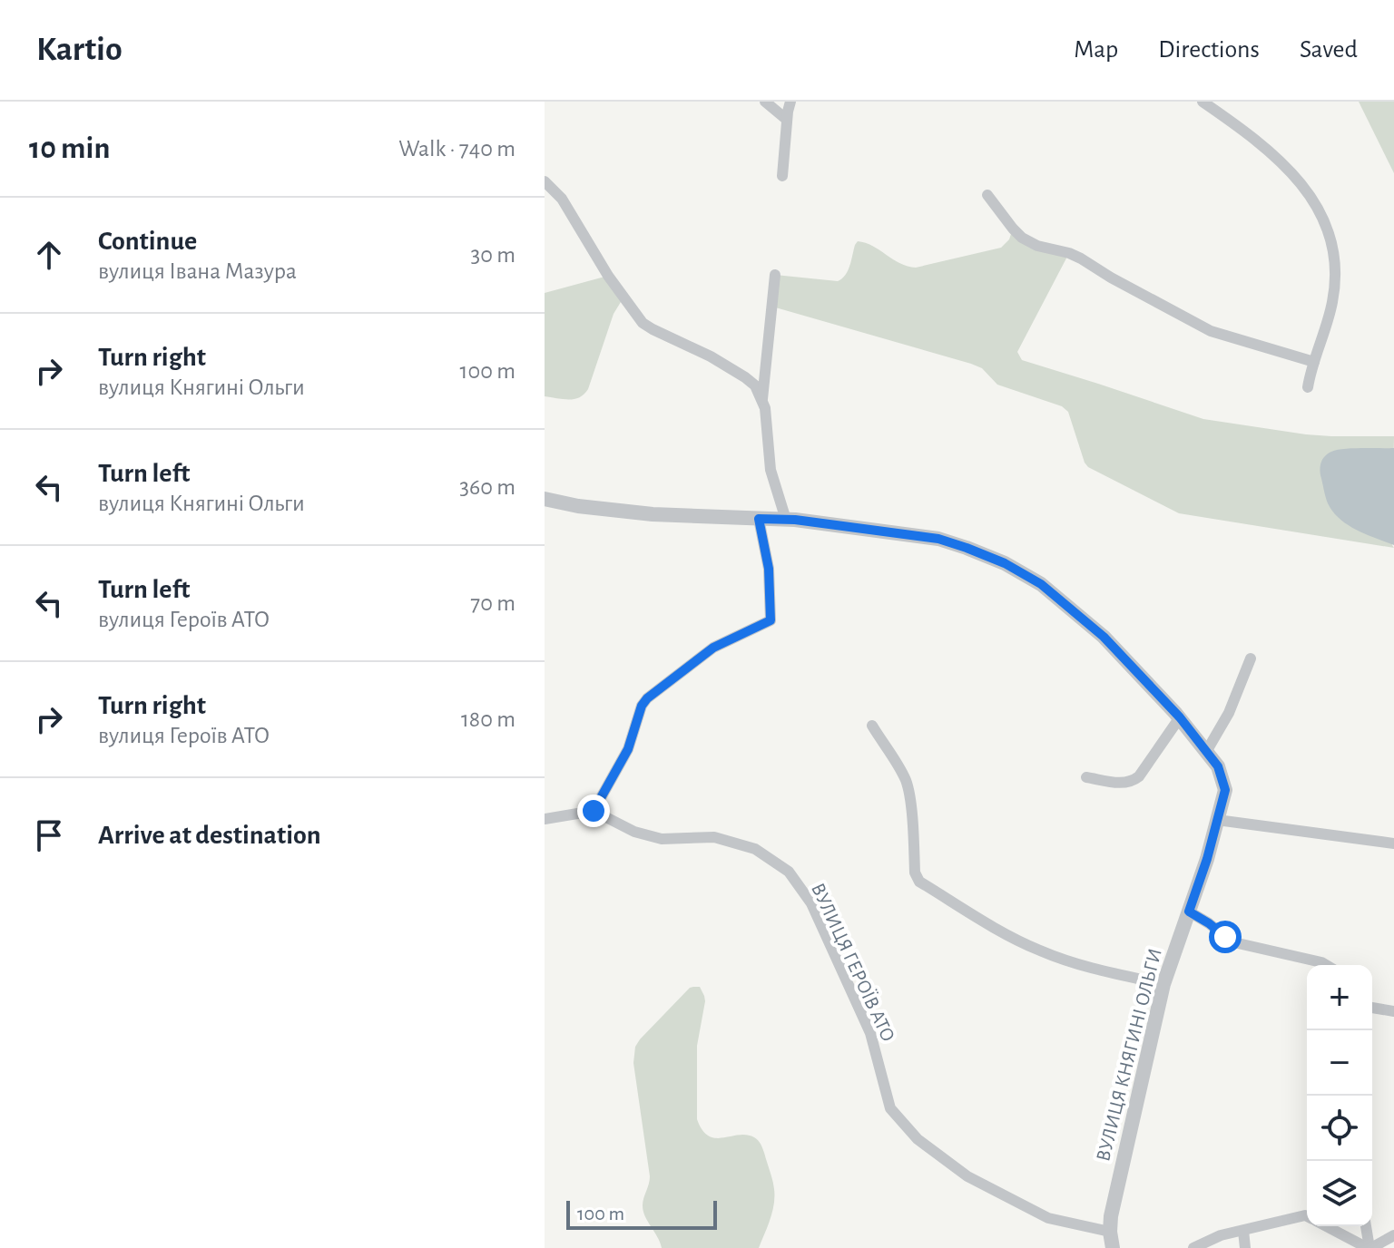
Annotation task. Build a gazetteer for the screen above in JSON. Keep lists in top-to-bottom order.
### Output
{
  "streets": {
    "street": ["ВУЛИЦЯ ГЕРОЇВ АТО", "ВУЛИЦЯ КНЯГИНІ ОЛЬГИ"]
  },
  "crossings": [
    ["ВУЛИЦЯ ГЕРОЇВ АТО", "ВУЛИЦЯ КНЯГИНІ ОЛЬГИ"]
  ],
  "scale_bar": "100 m",
  "page": {
    "header": "Kartio",
    "nav": ["Map", "Directions", "Saved"],
    "heading": ["10 min", "Walk · 740 m"],
    "list": [
      ["Continue", "вулиця Івана Мазура", "30 m"],
      ["Turn right", "вулиця Княгині Ольги", "100 m"],
      ["Turn left", "вулиця Княгині Ольги", "360 m"],
      ["Turn left", "вулиця Героїв АТО", "70 m"],
      ["Turn right", "вулиця Героїв АТО", "180 m"],
      "Arrive at destination"
    ],
    "map_buttons": ["+", "−"],
    "scale": "100 m"
  }
}
